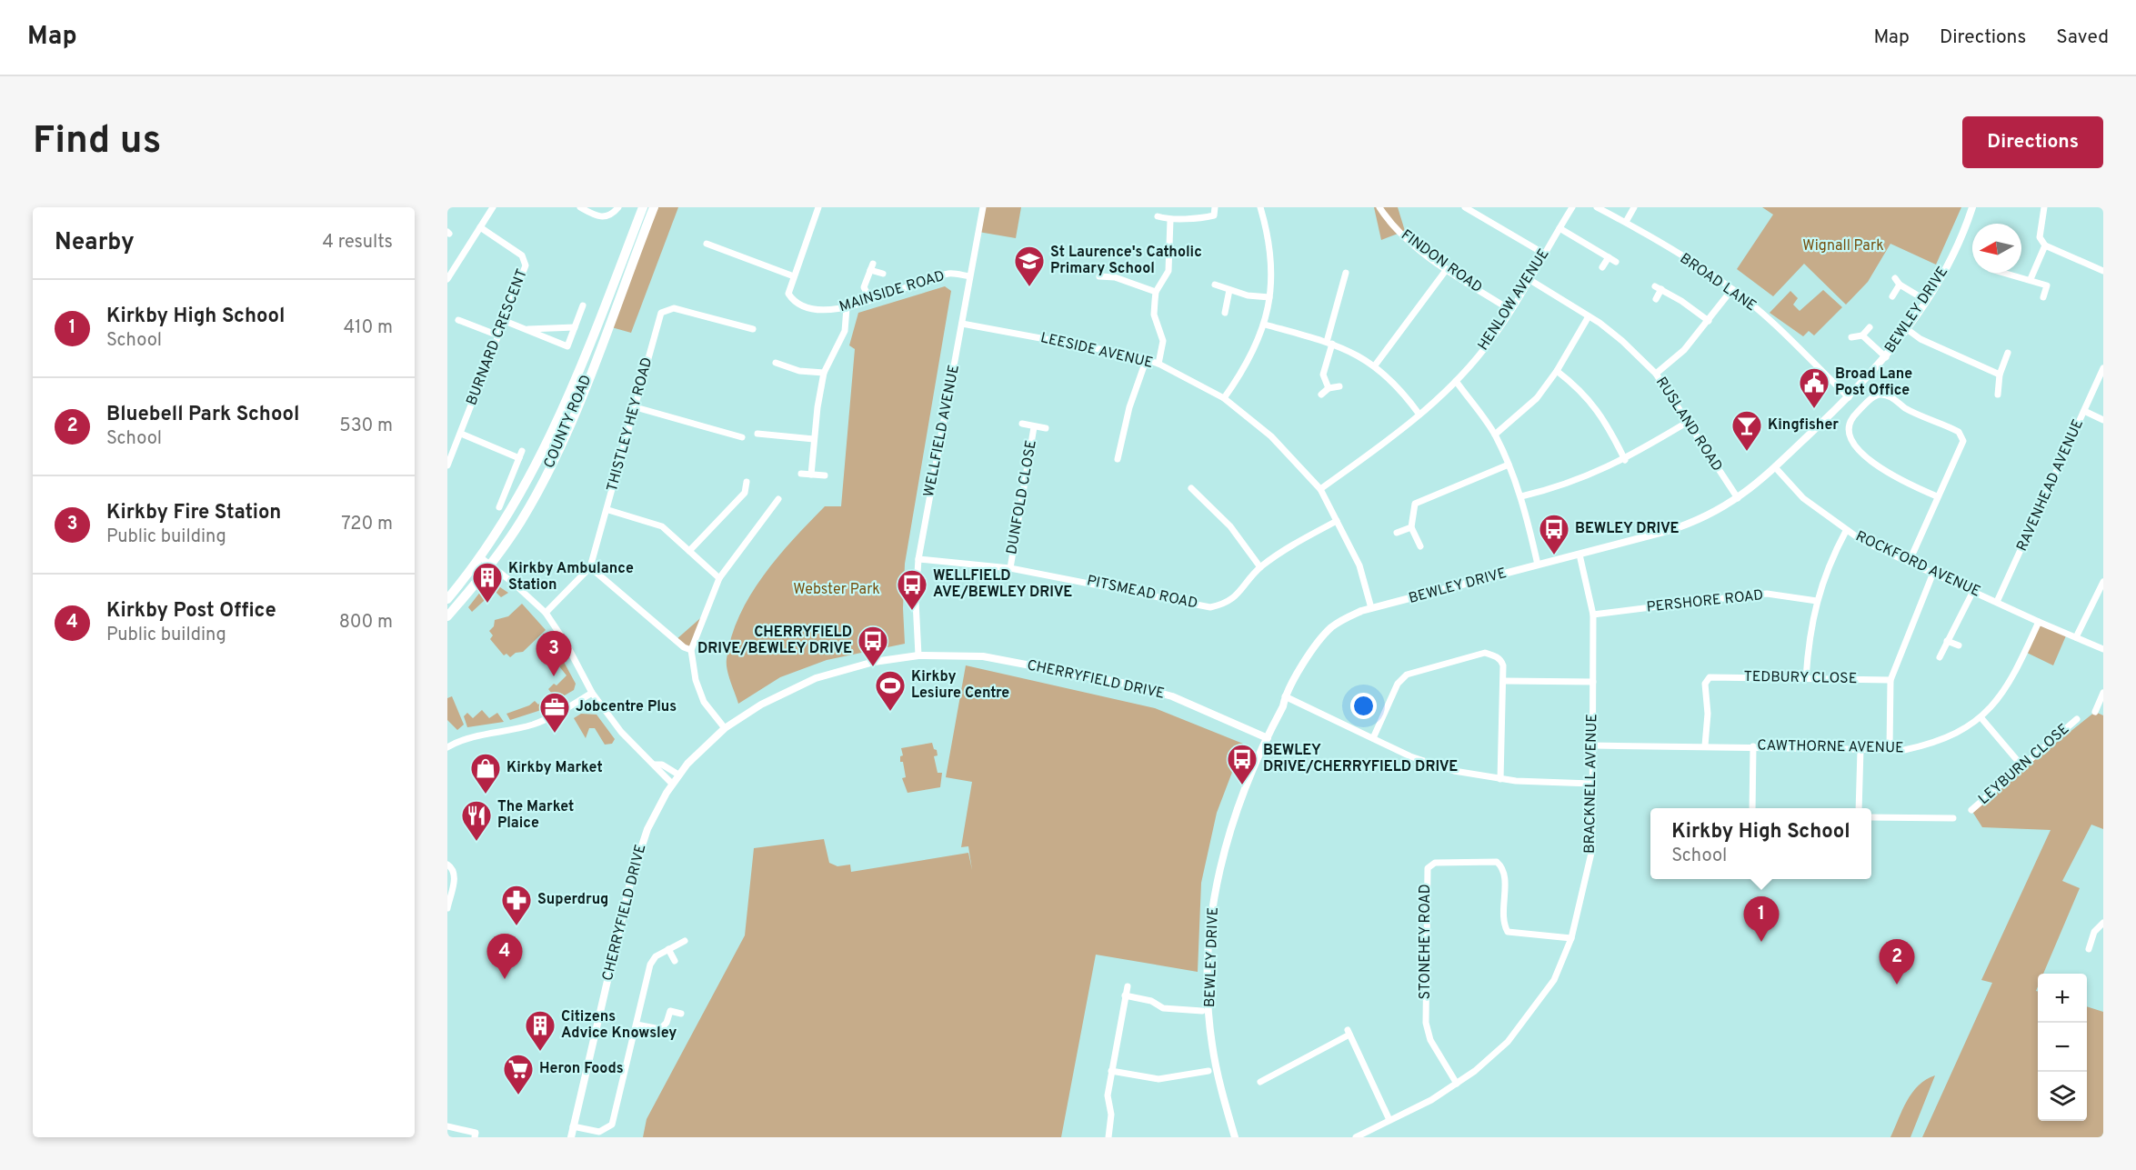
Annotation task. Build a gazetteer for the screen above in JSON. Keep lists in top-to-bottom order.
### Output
{
  "streets": {
    "main road": ["COUNTY ROAD"],
    "street": [
      "FINDON ROAD",
      "BROAD LANE",
      "MAINSIDE ROAD",
      "HENLOW AVENUE",
      "BEWLEY DRIVE",
      "BURNARD CRESCENT",
      "LEESIDE AVENUE",
      "THISTLEY HEY ROAD",
      "RUSLAND ROAD",
      "WELLFIELD AVENUE",
      "RAVENHEAD AVENUE",
      "DUNFOLD CLOSE",
      "ROCKFORD AVENUE",
      "PITSMEAD ROAD",
      "PERSHORE ROAD",
      "TEDBURY CLOSE",
      "CHERRYFIELD DRIVE",
      "CAWTHORNE AVENUE",
      "LEYBURN CLOSE",
      "BRACKNELL AVENUE",
      "STONEHEY ROAD"
    ]
  },
  "crossings": [
    ["FINDON ROAD", "HENLOW AVENUE"],
    ["BROAD LANE", "BEWLEY DRIVE"],
    ["MAINSIDE ROAD", "WELLFIELD AVENUE"],
    ["HENLOW AVENUE", "LEESIDE AVENUE"],
    ["HENLOW AVENUE", "RUSLAND ROAD"],
    ["BEWLEY DRIVE", "LEESIDE AVENUE"],
    ["BEWLEY DRIVE", "RUSLAND ROAD"],
    ["BEWLEY DRIVE", "ROCKFORD AVENUE"],
    ["BEWLEY DRIVE", "CHERRYFIELD DRIVE"],
    ["BEWLEY DRIVE", "BRACKNELL AVENUE"],
    ["LEESIDE AVENUE", "WELLFIELD AVENUE"],
    ["LEESIDE AVENUE", "PITSMEAD ROAD"],
    ["WELLFIELD AVENUE", "PITSMEAD ROAD"],
    ["WELLFIELD AVENUE", "CHERRYFIELD DRIVE"],
    ["RAVENHEAD AVENUE", "ROCKFORD AVENUE"],
    ["DUNFOLD CLOSE", "PITSMEAD ROAD"],
    ["ROCKFORD AVENUE", "CAWTHORNE AVENUE"],
    ["PERSHORE ROAD", "BRACKNELL AVENUE"],
    ["TEDBURY CLOSE", "CAWTHORNE AVENUE"],
    ["CAWTHORNE AVENUE", "BRACKNELL AVENUE"],
    ["BRACKNELL AVENUE", "STONEHEY ROAD"]
  ],
  "parks": ["Wignall Park", "Webster Park"],
  "places": {
    "school or university": ["St Laurence's Catholic Primary School"],
    "public building": ["Broad Lane Post Office"],
    "bar": ["Kingfisher"],
    "bus stop": [
      "BEWLEY DRIVE",
      "WELLFIELD AVE/BEWLEY DRIVE",
      "CHERRYFIELD DRIVE/BEWLEY DRIVE",
      "BEWLEY DRIVE/CHERRYFIELD DRIVE"
    ],
    "building": ["Kirkby Ambulance Station", "Citizens Advice Knowsley"],
    "sports": ["Kirkby Lesiure Centre"],
    "office": ["Jobcentre Plus"],
    "shop": ["Kirkby Market"],
    "restaurant": ["The Market Plaice"],
    "pharmacy": ["Superdrug"],
    "supermarket": ["Heron Foods"]
  },
  "north": "left",
  "page": {
    "header": "Map",
    "nav": ["Map", "Directions", "Saved"],
    "buttons": "Directions",
    "title": "Find us",
    "heading": ["Nearby", "4 results"],
    "list": [
      {
        "mark": "1",
        "name": "Kirkby High School",
        "note": "School",
        "value": "410 m"
      },
      {
        "mark": "2",
        "name": "Bluebell Park School",
        "note": "School",
        "value": "530 m"
      },
      {
        "mark": "3",
        "name": "Kirkby Fire Station",
        "note": "Public building",
        "value": "720 m"
      },
      {
        "mark": "4",
        "name": "Kirkby Post Office",
        "note": "Public building",
        "value": "800 m"
      }
    ],
    "pins": [
      "3",
      "1",
      "4",
      "2"
    ],
    "popup": ["Kirkby High School", "School"],
    "map_buttons": ["+", "−"]
  }
}
